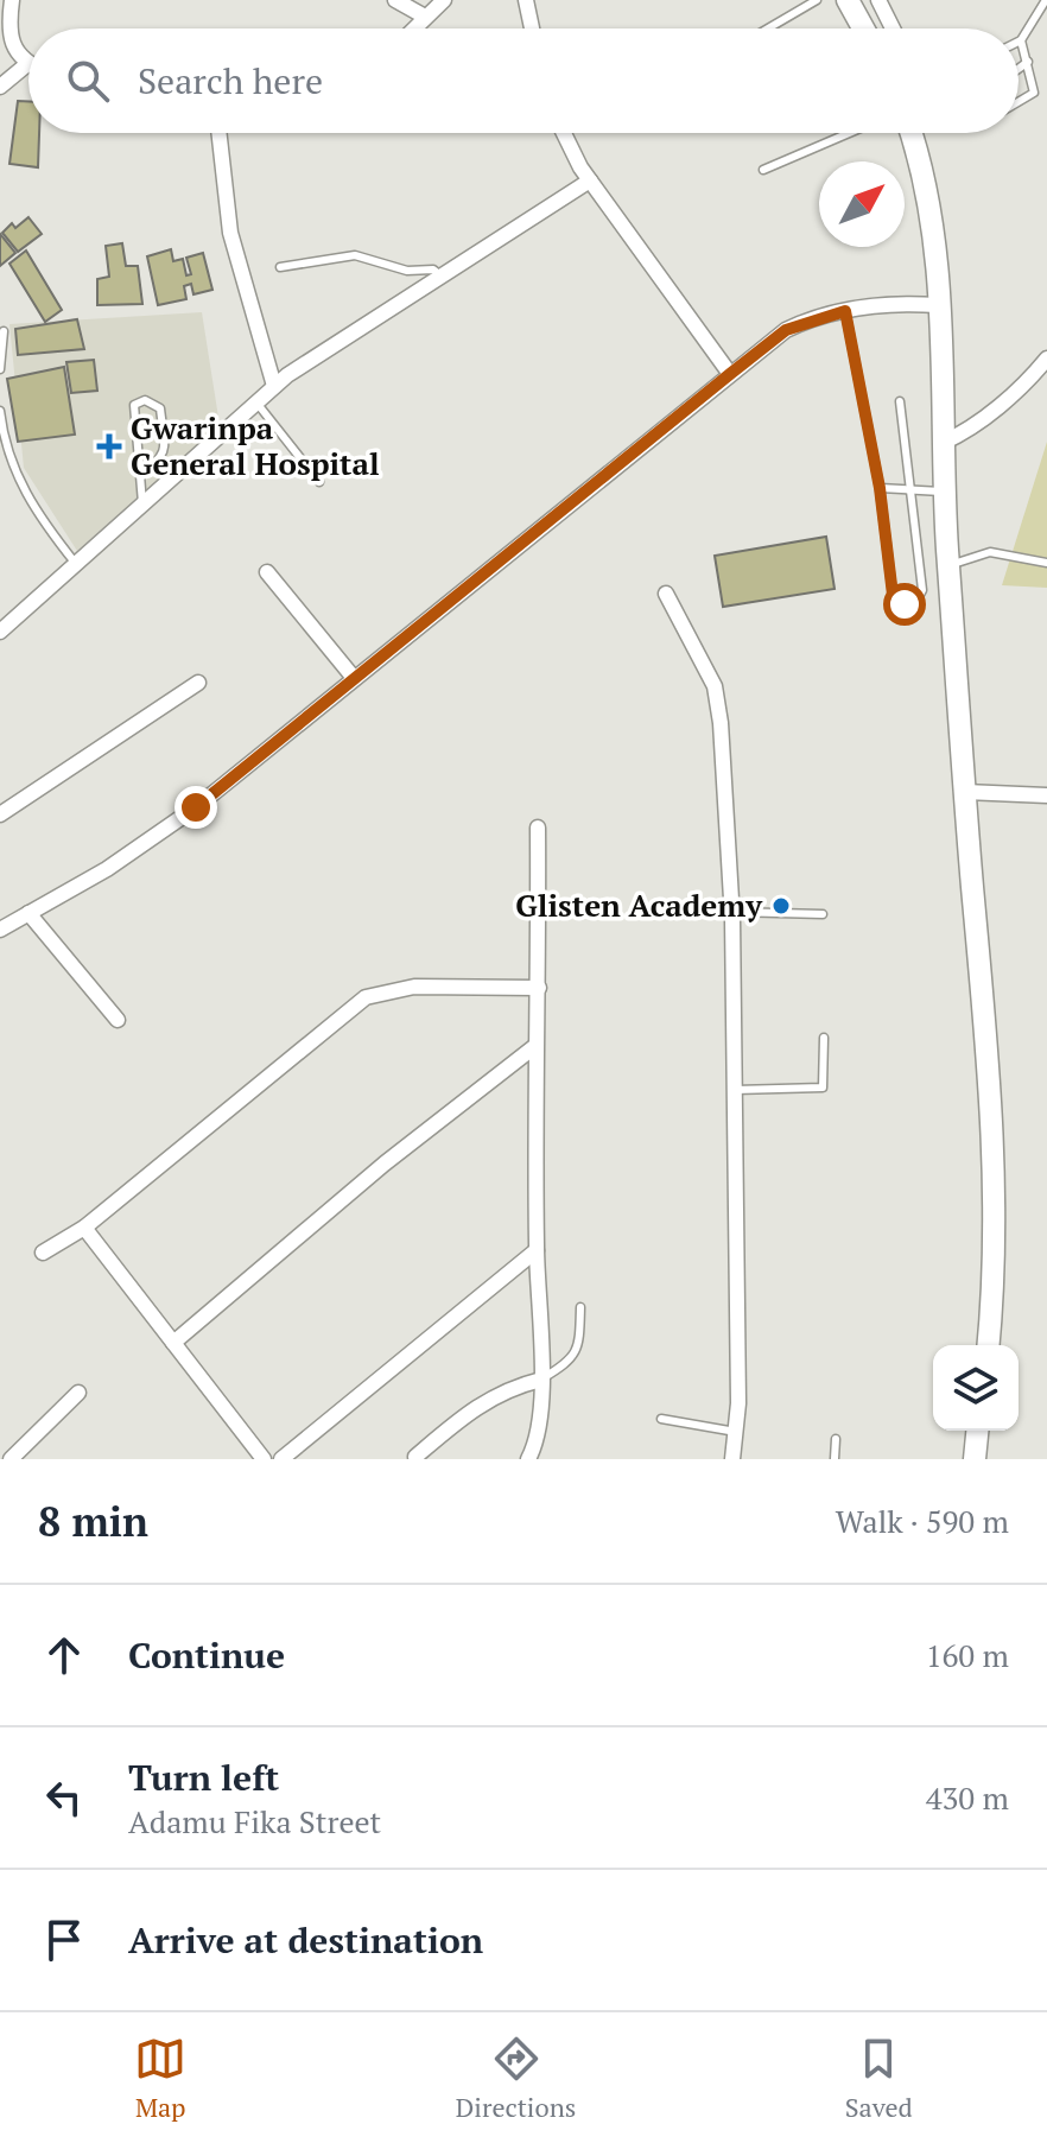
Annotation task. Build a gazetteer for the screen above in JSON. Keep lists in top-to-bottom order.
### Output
{
  "places": {
    "health": ["Gwarinpa General Hospital"],
    "other": ["Glisten Academy"]
  },
  "north": "top right",
  "page": {
    "search": "Search here",
    "heading": ["8 min", "Walk · 590 m"],
    "list": [
      ["Continue", "160 m"],
      ["Turn left", "Adamu Fika Street", "430 m"],
      "Arrive at destination"
    ],
    "nav": ["Map", "Directions", "Saved"]
  }
}
